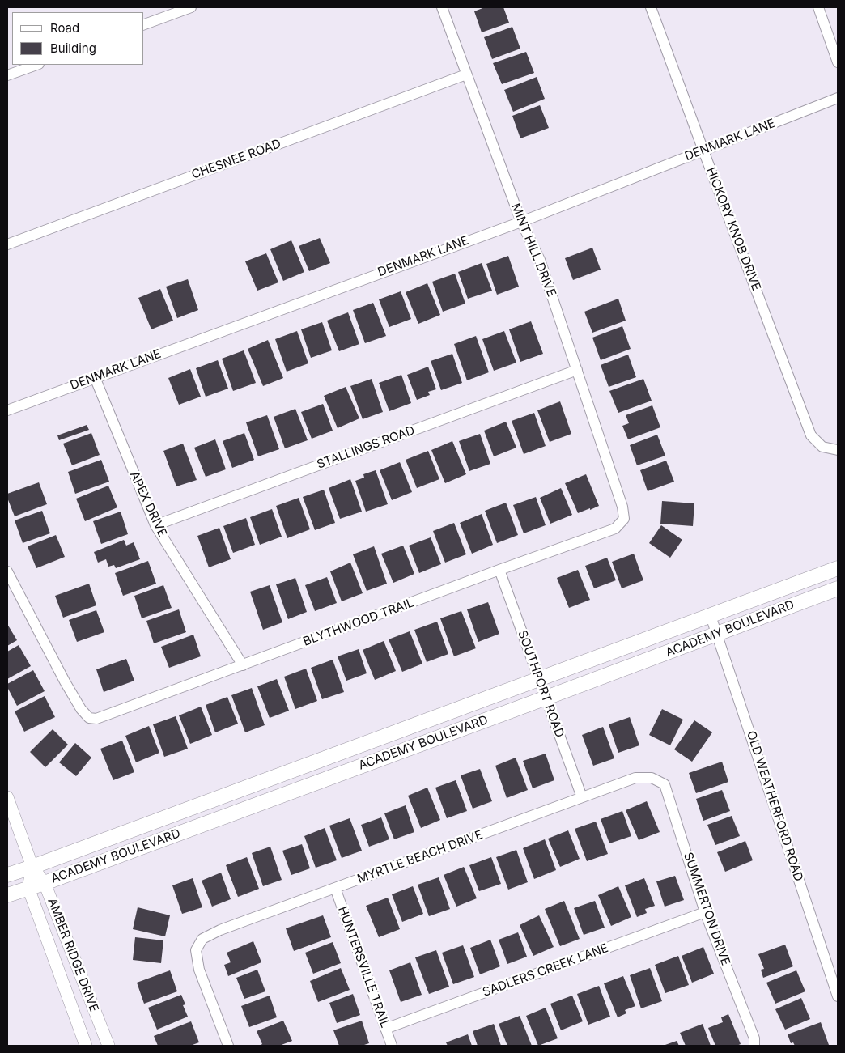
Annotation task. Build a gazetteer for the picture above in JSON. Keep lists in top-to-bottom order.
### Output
{
  "streets": {
    "main road": ["ACADEMY BOULEVARD"],
    "street": [
      "DENMARK LANE",
      "CHESNEE ROAD",
      "HICKORY KNOB DRIVE",
      "MINT HILL DRIVE",
      "STALLINGS ROAD",
      "APEX DRIVE",
      "BLYTHWOOD TRAIL",
      "SOUTHPORT ROAD",
      "OLD WEATHERFORD ROAD",
      "MYRTLE BEACH DRIVE",
      "SUMMERTON DRIVE",
      "AMBER RIDGE DRIVE",
      "HUNTERSVILLE TRAIL",
      "SADLERS CREEK LANE"
    ]
  },
  "crossings": [
    ["DENMARK LANE", "HICKORY KNOB DRIVE"],
    ["DENMARK LANE", "MINT HILL DRIVE"],
    ["DENMARK LANE", "APEX DRIVE"],
    ["CHESNEE ROAD", "MINT HILL DRIVE"],
    ["MINT HILL DRIVE", "STALLINGS ROAD"],
    ["MINT HILL DRIVE", "BLYTHWOOD TRAIL"],
    ["STALLINGS ROAD", "APEX DRIVE"],
    ["APEX DRIVE", "BLYTHWOOD TRAIL"],
    ["BLYTHWOOD TRAIL", "SOUTHPORT ROAD"],
    ["ACADEMY BOULEVARD", "SOUTHPORT ROAD"],
    ["ACADEMY BOULEVARD", "OLD WEATHERFORD ROAD"],
    ["ACADEMY BOULEVARD", "AMBER RIDGE DRIVE"],
    ["SOUTHPORT ROAD", "MYRTLE BEACH DRIVE"],
    ["MYRTLE BEACH DRIVE", "SUMMERTON DRIVE"],
    ["MYRTLE BEACH DRIVE", "HUNTERSVILLE TRAIL"],
    ["SUMMERTON DRIVE", "SADLERS CREEK LANE"],
    ["HUNTERSVILLE TRAIL", "SADLERS CREEK LANE"]
  ],
  "legend": ["Road", "Building"]
}
